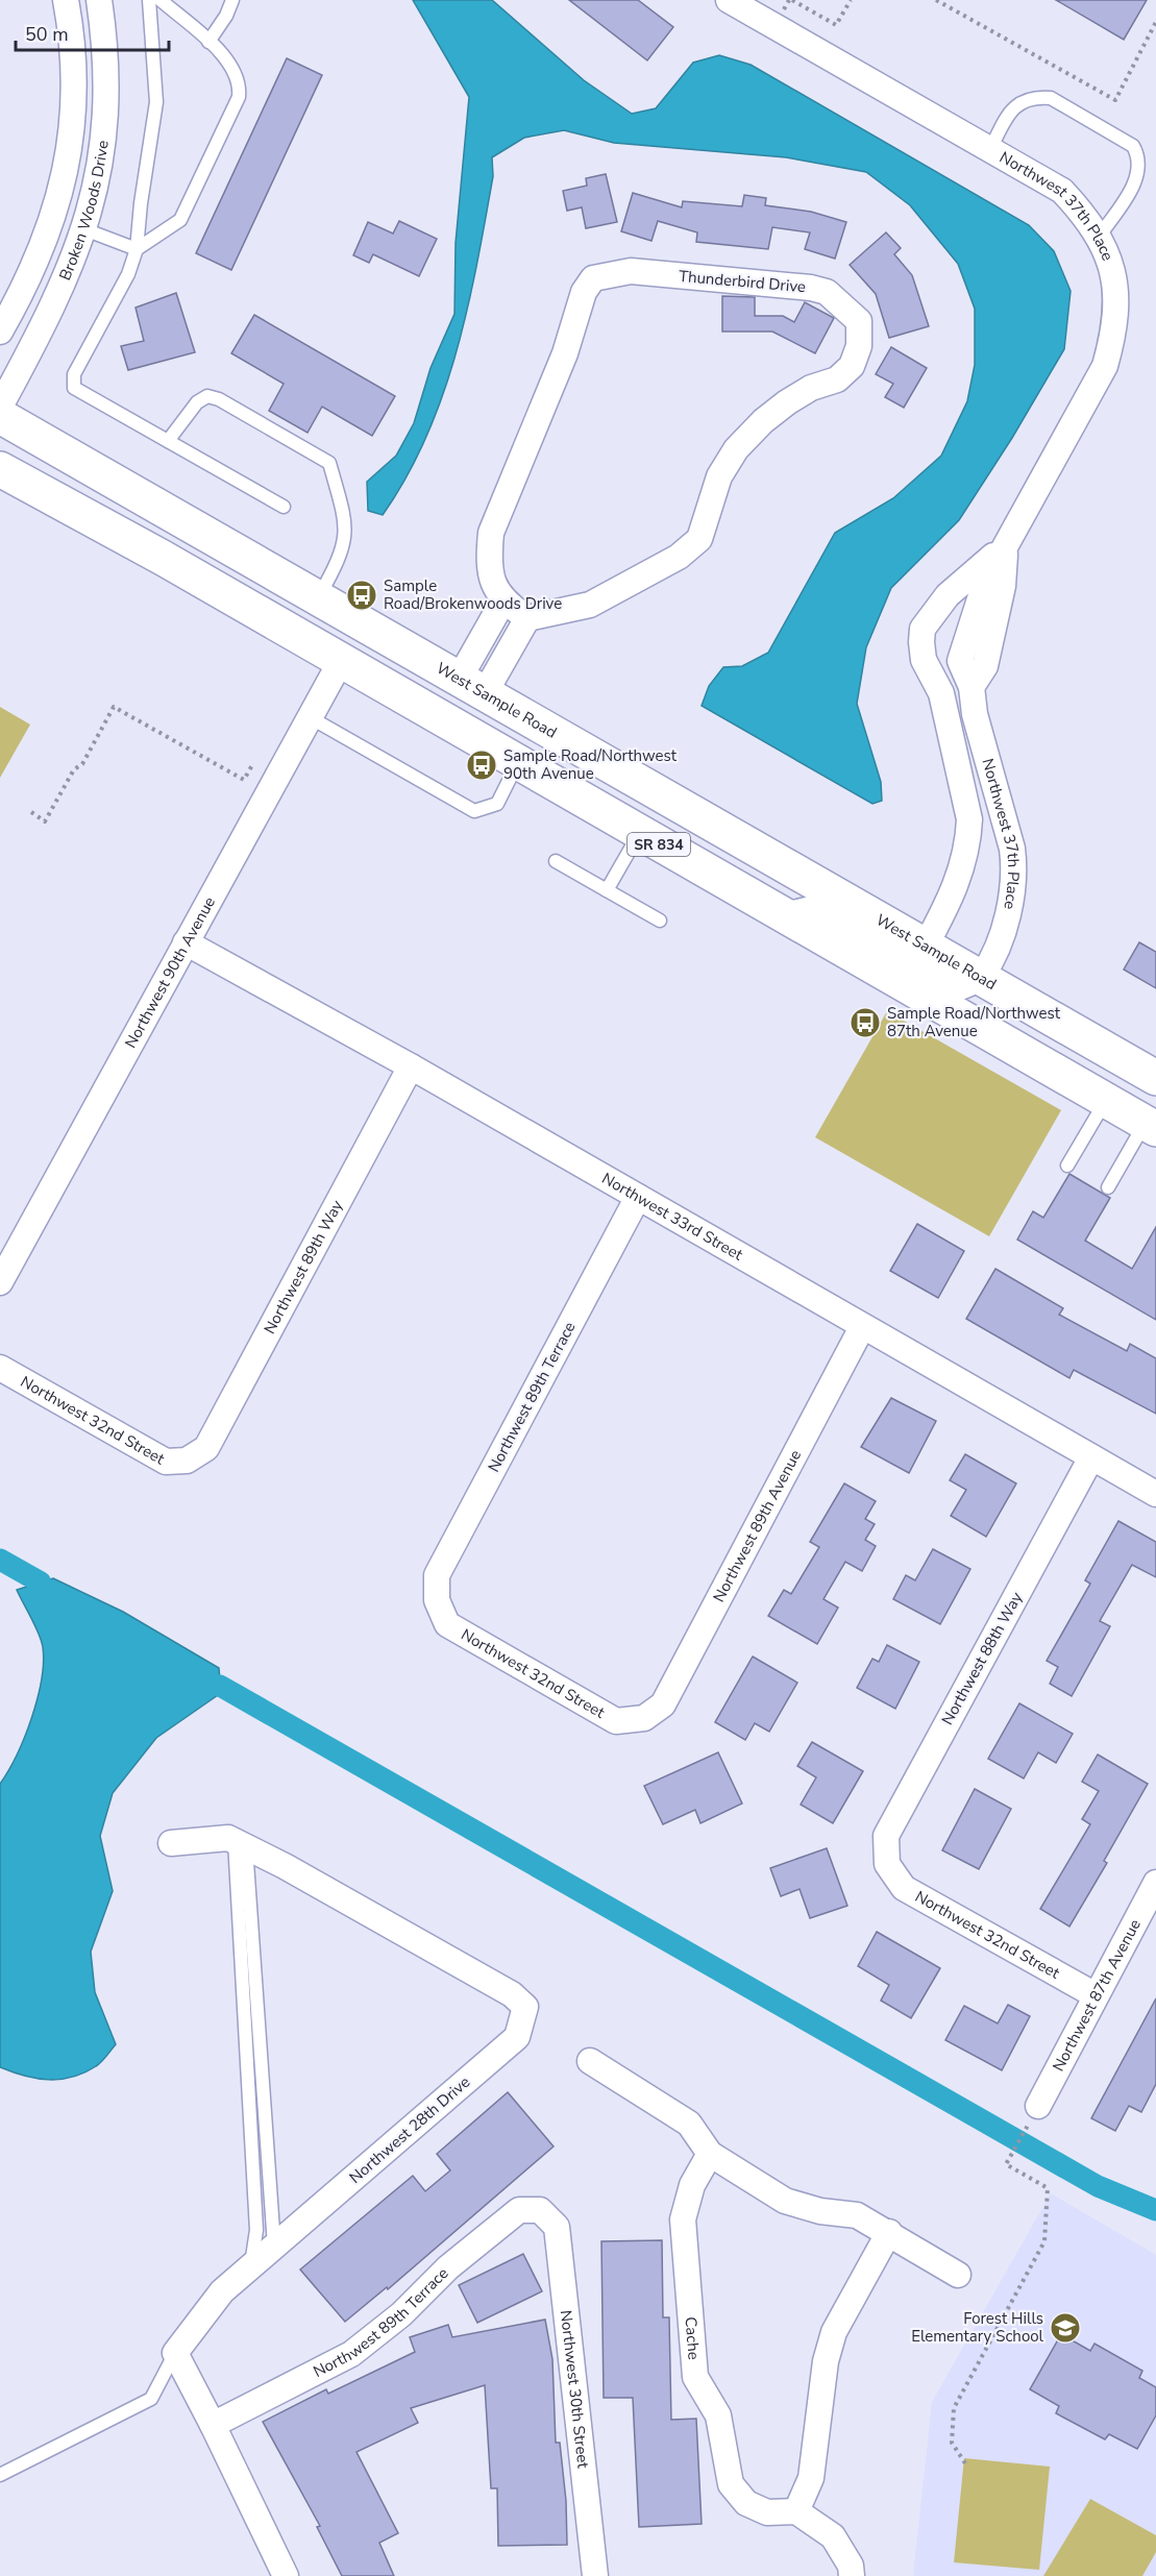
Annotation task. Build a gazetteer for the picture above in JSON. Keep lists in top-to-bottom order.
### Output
{
  "streets": {
    "main road": ["West Sample Road", "SR 834"],
    "street": [
      "Northwest 37th Place",
      "Broken Woods Drive",
      "Thunderbird Drive",
      "Northwest 90th Avenue",
      "Northwest 33rd Street",
      "Northwest 89th Way",
      "Northwest 89th Terrace",
      "Northwest 32nd Street",
      "Northwest 89th Avenue",
      "Northwest 88th Way",
      "Northwest 87th Avenue",
      "Northwest 28th Drive",
      "Cache",
      "Northwest 30th Street"
    ]
  },
  "crossings": [
    ["Northwest 37th Place", "West Sample Road"],
    ["SR 834", "Northwest 90th Avenue"],
    ["Northwest 90th Avenue", "Northwest 33rd Street"],
    ["Northwest 33rd Street", "Northwest 89th Way"],
    ["Northwest 33rd Street", "Northwest 89th Terrace"],
    ["Northwest 33rd Street", "Northwest 89th Avenue"],
    ["Northwest 33rd Street", "Northwest 88th Way"],
    ["Northwest 89th Way", "Northwest 32nd Street"],
    ["Northwest 89th Terrace", "Northwest 32nd Street"],
    ["Northwest 89th Terrace", "Northwest 30th Street"],
    ["Northwest 32nd Street", "Northwest 89th Avenue"],
    ["Northwest 32nd Street", "Northwest 88th Way"],
    ["Northwest 32nd Street", "Northwest 87th Avenue"]
  ],
  "places": {
    "bus stop": ["Sample Road/Brokenwoods Drive", "Sample Road/Northwest 90th Avenue", "Sample Road/Northwest 87th Avenue"],
    "school or university": ["Forest Hills Elementary School"]
  },
  "scale_bar": "50 m"
}
